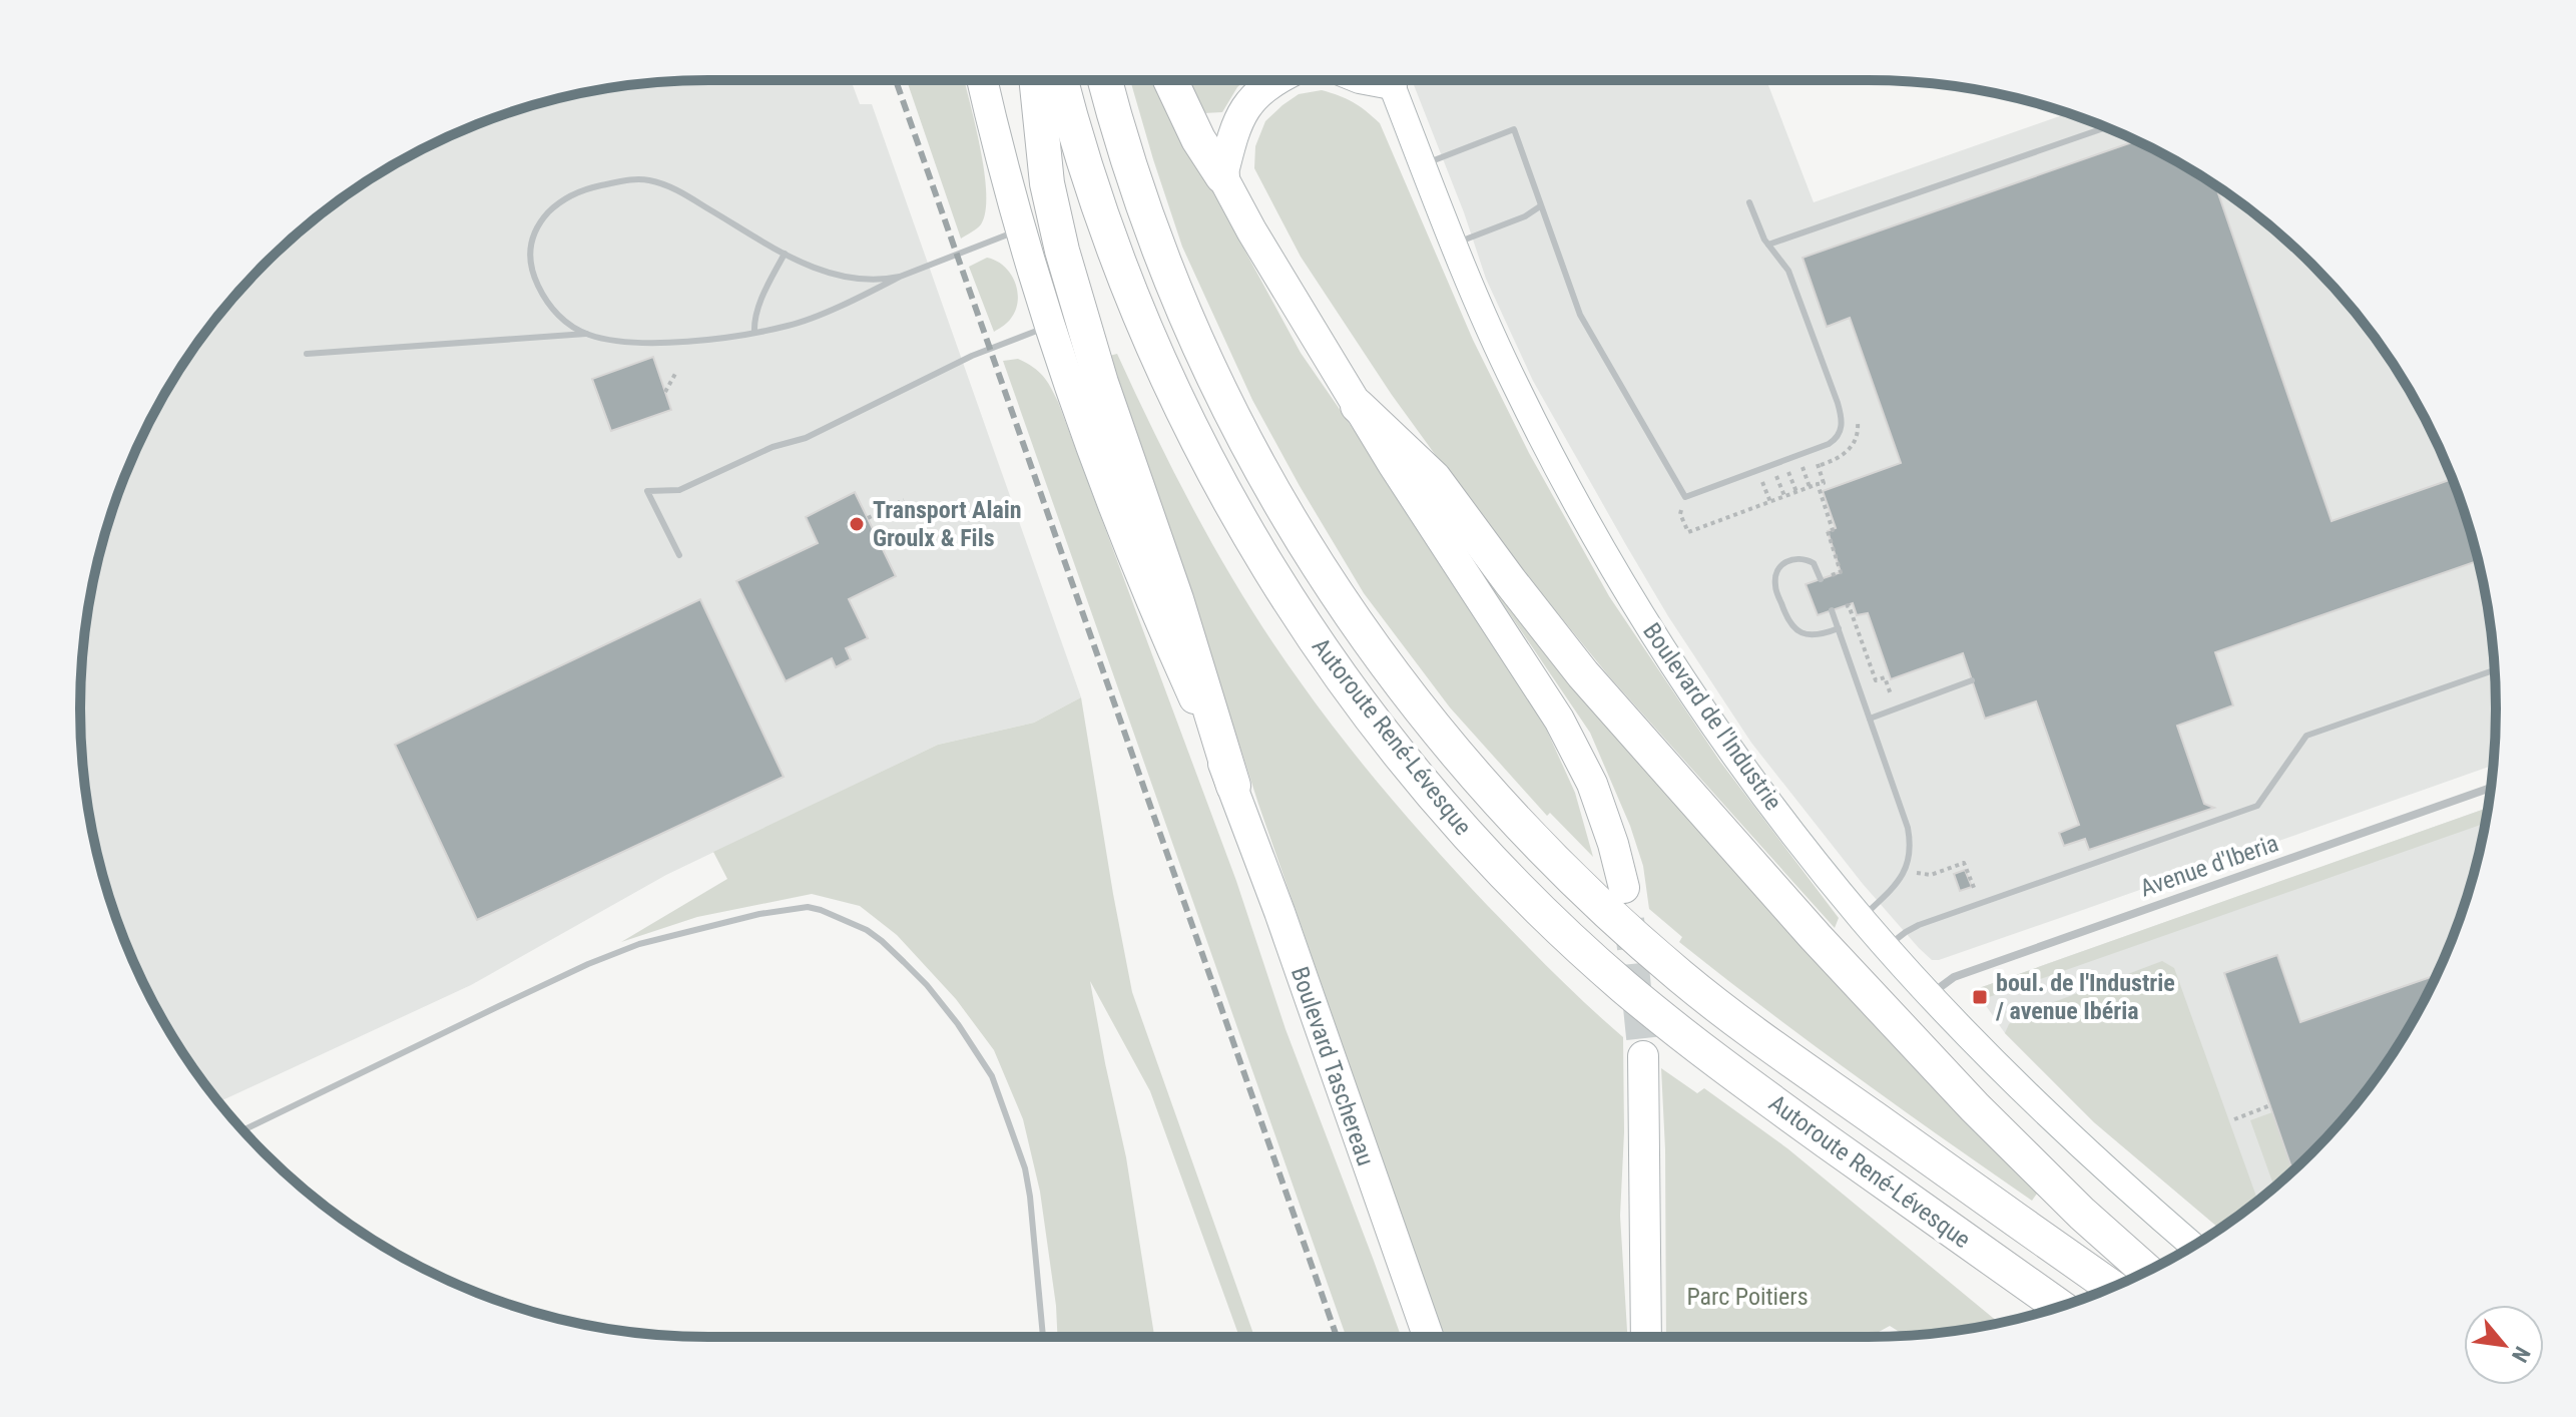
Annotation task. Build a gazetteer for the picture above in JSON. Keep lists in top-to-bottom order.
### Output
{
  "streets": {
    "highway": ["Autoroute René-Lévesque"],
    "main road": ["Boulevard Taschereau"],
    "street": ["Boulevard de l'Industrie", "Avenue d'Iberia"]
  },
  "crossings": [
    ["Boulevard de l'Industrie", "Avenue d'Iberia"]
  ],
  "parks": ["Parc Poitiers"],
  "places": {
    "other": ["Transport Alain Groulx & Fils"],
    "transit": ["boul. de l'Industrie / avenue Ibéria"]
  },
  "north": "bottom right"
}
